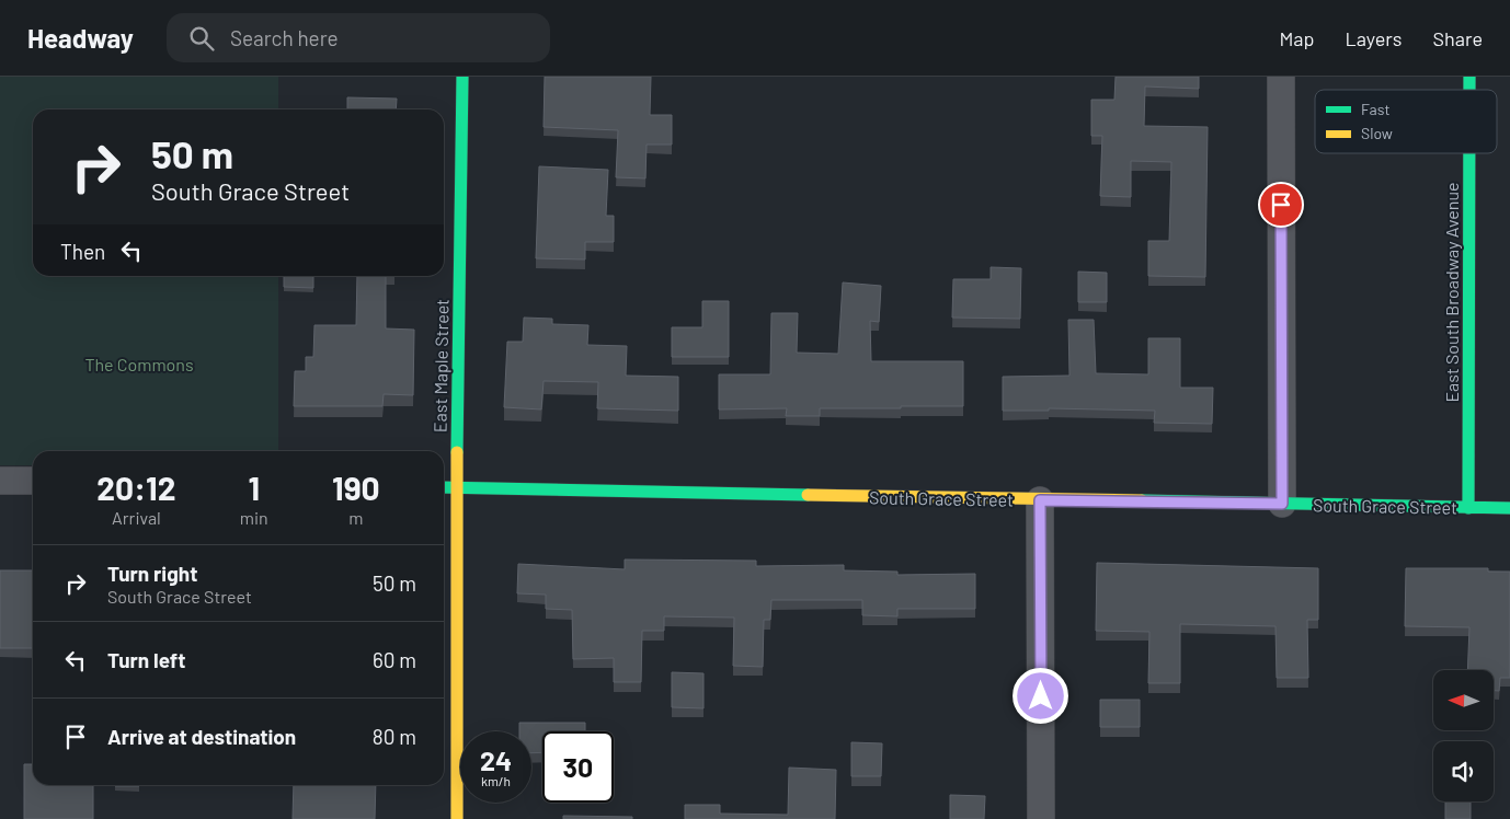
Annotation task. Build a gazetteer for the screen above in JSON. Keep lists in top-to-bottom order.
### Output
{
  "streets": {
    "street": ["East South Broadway Avenue", "East Maple Street", "South Grace Street"]
  },
  "crossings": [
    ["East South Broadway Avenue", "South Grace Street"],
    ["East Maple Street", "South Grace Street"]
  ],
  "parks": ["The Commons"],
  "legend": ["Fast", "Slow"],
  "north": "left",
  "page": {
    "header": "Headway",
    "search": "Search here",
    "nav": ["Map", "Layers", "Share"],
    "turn": ["50 m", "South Grace Street"],
    "then": "Then",
    "eta": [
      "20:12",
      "Arrival",
      "1",
      "min",
      "190",
      "m"
    ],
    "list": [
      {
        "name": "Turn right",
        "note": "South Grace Street",
        "value": "50 m"
      },
      {
        "name": "Turn left",
        "value": "60 m"
      },
      {
        "name": "Arrive at destination",
        "value": "80 m"
      }
    ],
    "speed": "24 km/h",
    "limit": "30"
  }
}
